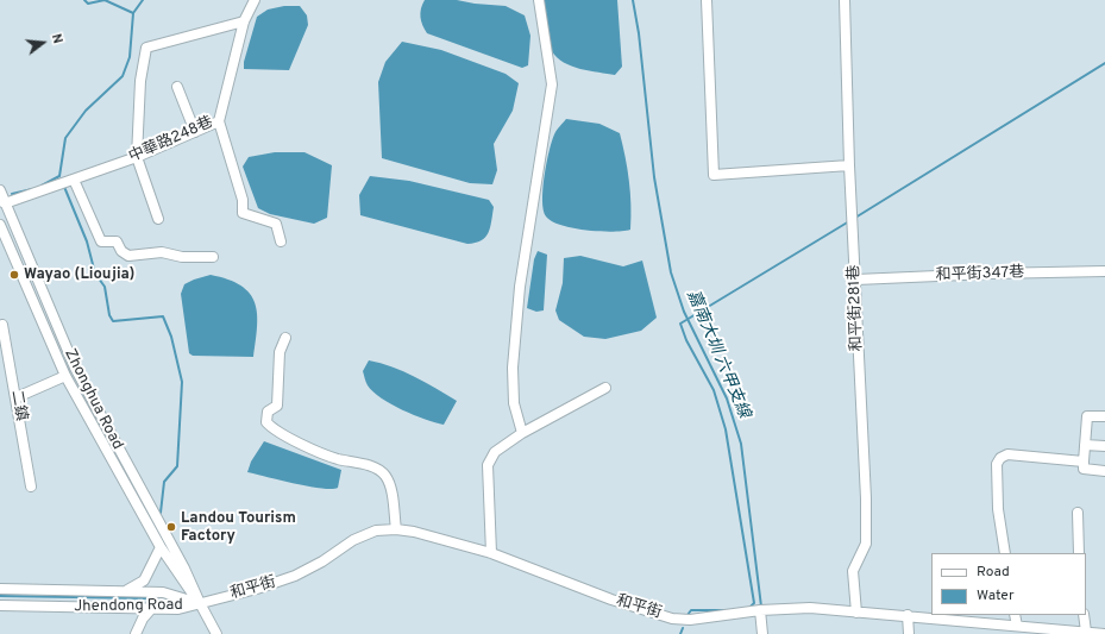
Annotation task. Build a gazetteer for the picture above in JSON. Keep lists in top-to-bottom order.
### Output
{
  "streets": {
    "street": [
      "中華路248巷",
      "和平街347巷",
      "和平街281巷",
      "Zhonghua Road",
      "二鎮",
      "和平街",
      "Jhendong Road"
    ]
  },
  "crossings": [
    ["中華路248巷", "Zhonghua Road"],
    ["和平街347巷", "和平街281巷"],
    ["和平街281巷", "和平街"],
    ["Zhonghua Road", "和平街"],
    ["Zhonghua Road", "Jhendong Road"],
    ["和平街", "Jhendong Road"]
  ],
  "water": ["嘉南大圳 六甲支線"],
  "places": ["Wayao (Lioujia)", "Landou Tourism Factory"],
  "legend": ["Road", "Water"],
  "north": "right"
}
